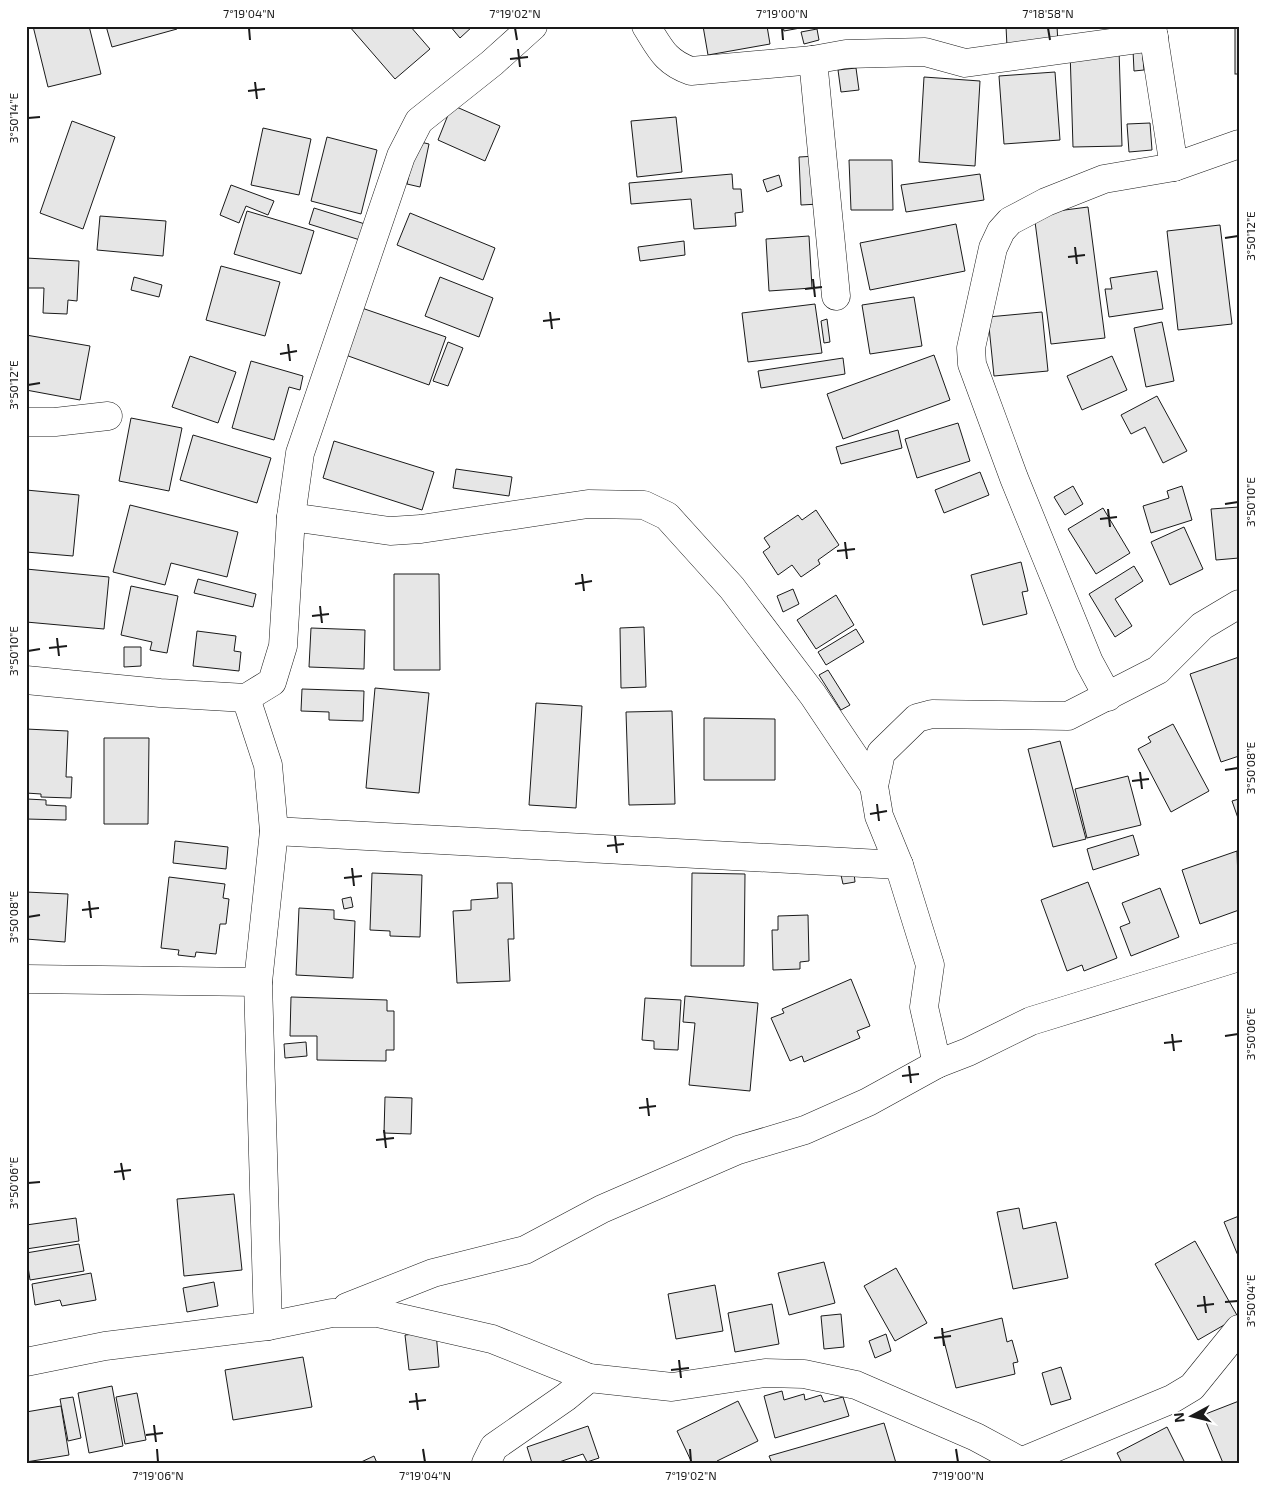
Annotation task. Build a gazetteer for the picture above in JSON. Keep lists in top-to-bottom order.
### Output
{
  "north": "left",
  "coordinates": [
    "7°19'04\"N",
    "7°19'02\"N",
    "7°19'00\"N",
    "7°18'58\"N",
    "3°50'14\"E",
    "3°50'12\"E",
    "3°50'10\"E",
    "3°50'08\"E",
    "3°50'06\"E",
    "3°50'04\"E",
    "7°19'06\"N"
  ]
}
